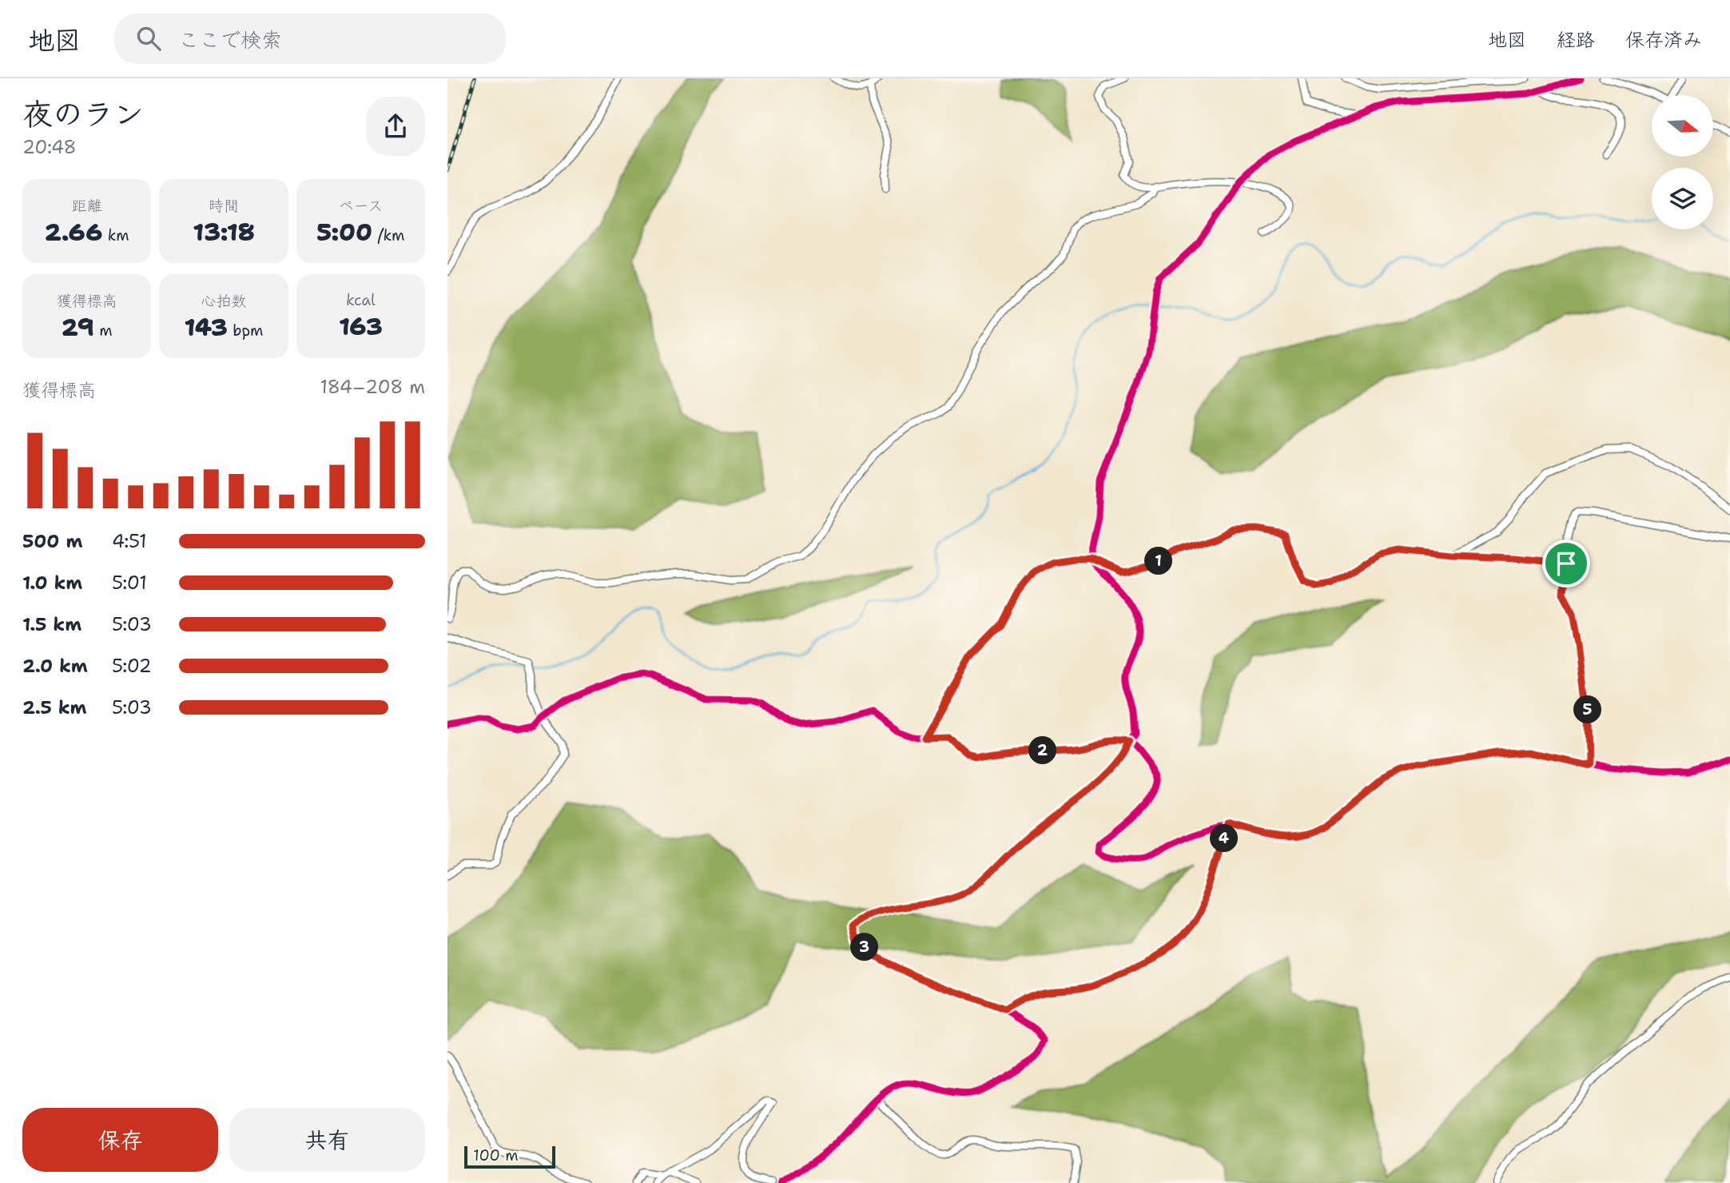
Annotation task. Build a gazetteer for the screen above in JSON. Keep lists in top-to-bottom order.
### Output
{
  "scale_bar": "100 m",
  "north": "right",
  "page": {
    "header": "地図",
    "search": "ここで検索",
    "nav": ["地図", "経路", "保存済み"],
    "heading": ["夜のラン", "20:48"],
    "stats": [
      ["距離", "2.66 km"],
      ["時間", "13:18"],
      ["ペース", "5:00 /km"],
      ["獲得標高", "29 m"],
      ["心拍数", "143 bpm"],
      ["kcal", "163"]
    ],
    "chart": ["獲得標高", "184–208 m"],
    "list": [
      {
        "name": "500 m",
        "note": "4:51"
      },
      {
        "name": "1.0 km",
        "note": "5:01"
      },
      {
        "name": "1.5 km",
        "note": "5:03"
      },
      {
        "name": "2.0 km",
        "note": "5:02"
      },
      {
        "name": "2.5 km",
        "note": "5:03"
      }
    ],
    "pins": [
      "1",
      "5",
      "2",
      "4",
      "3"
    ],
    "buttons": ["保存", "共有"],
    "scale": "100 m"
  }
}
